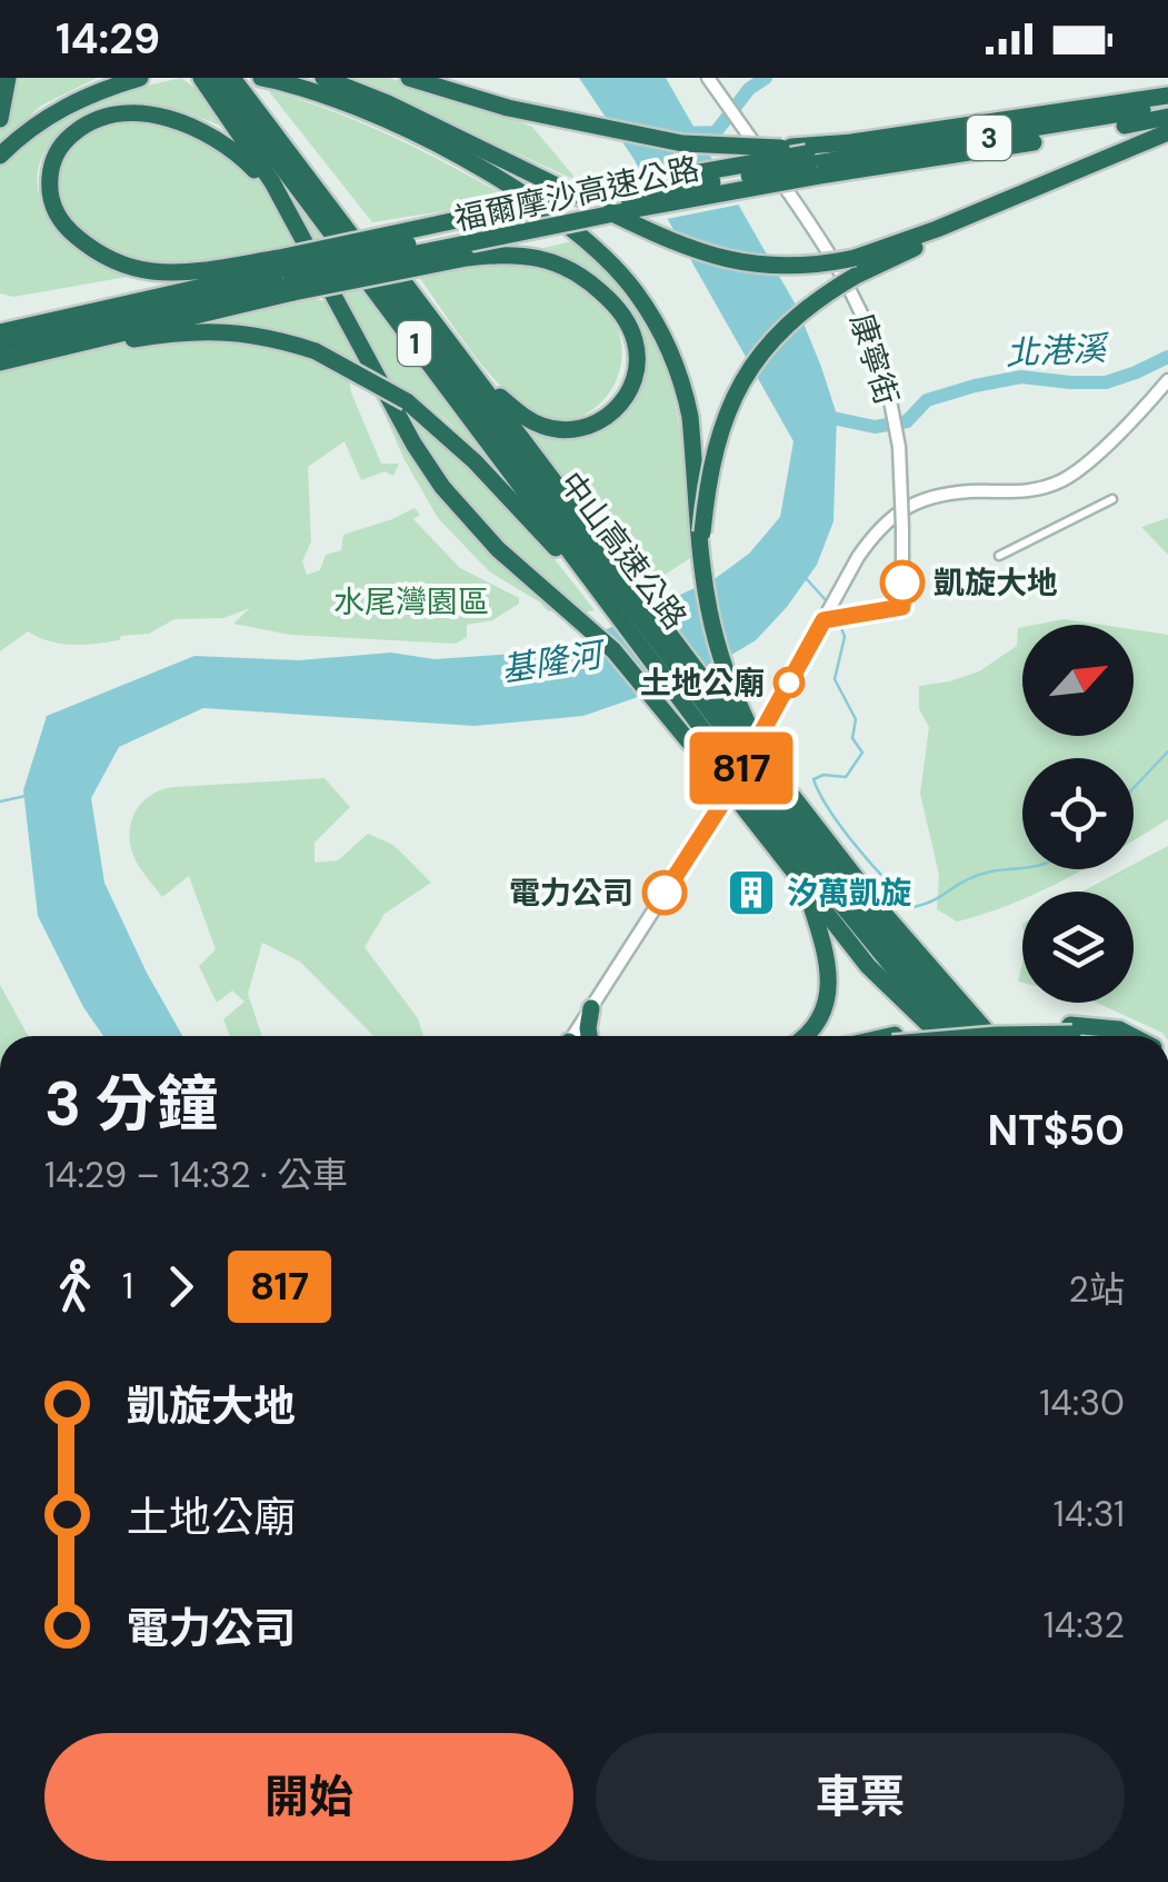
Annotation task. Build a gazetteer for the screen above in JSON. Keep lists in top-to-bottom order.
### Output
{
  "streets": {
    "highway": [
      "3",
      "福爾摩沙高速公路",
      "1",
      "中山高速公路"
    ],
    "street": ["康寧街"]
  },
  "water": ["北港溪", "基隆河"],
  "parks": ["水尾灣園區"],
  "places": {
    "other": ["凱旋大地", "土地公廟", "電力公司"],
    "building": ["汐萬凱旋"]
  },
  "lines": ["bus line 817"],
  "north": "top right",
  "page": {
    "status": "14:29",
    "on_map": "817",
    "heading": ["3 分鐘", "14:29 – 14:32 · 公車", "NT$50"],
    "legs": ["1", "817", "2站"],
    "list": [
      {
        "name": "凱旋大地",
        "value": "14:30"
      },
      {
        "name": "土地公廟",
        "value": "14:31"
      },
      {
        "name": "電力公司",
        "value": "14:32"
      }
    ],
    "buttons": ["開始", "車票"]
  }
}
